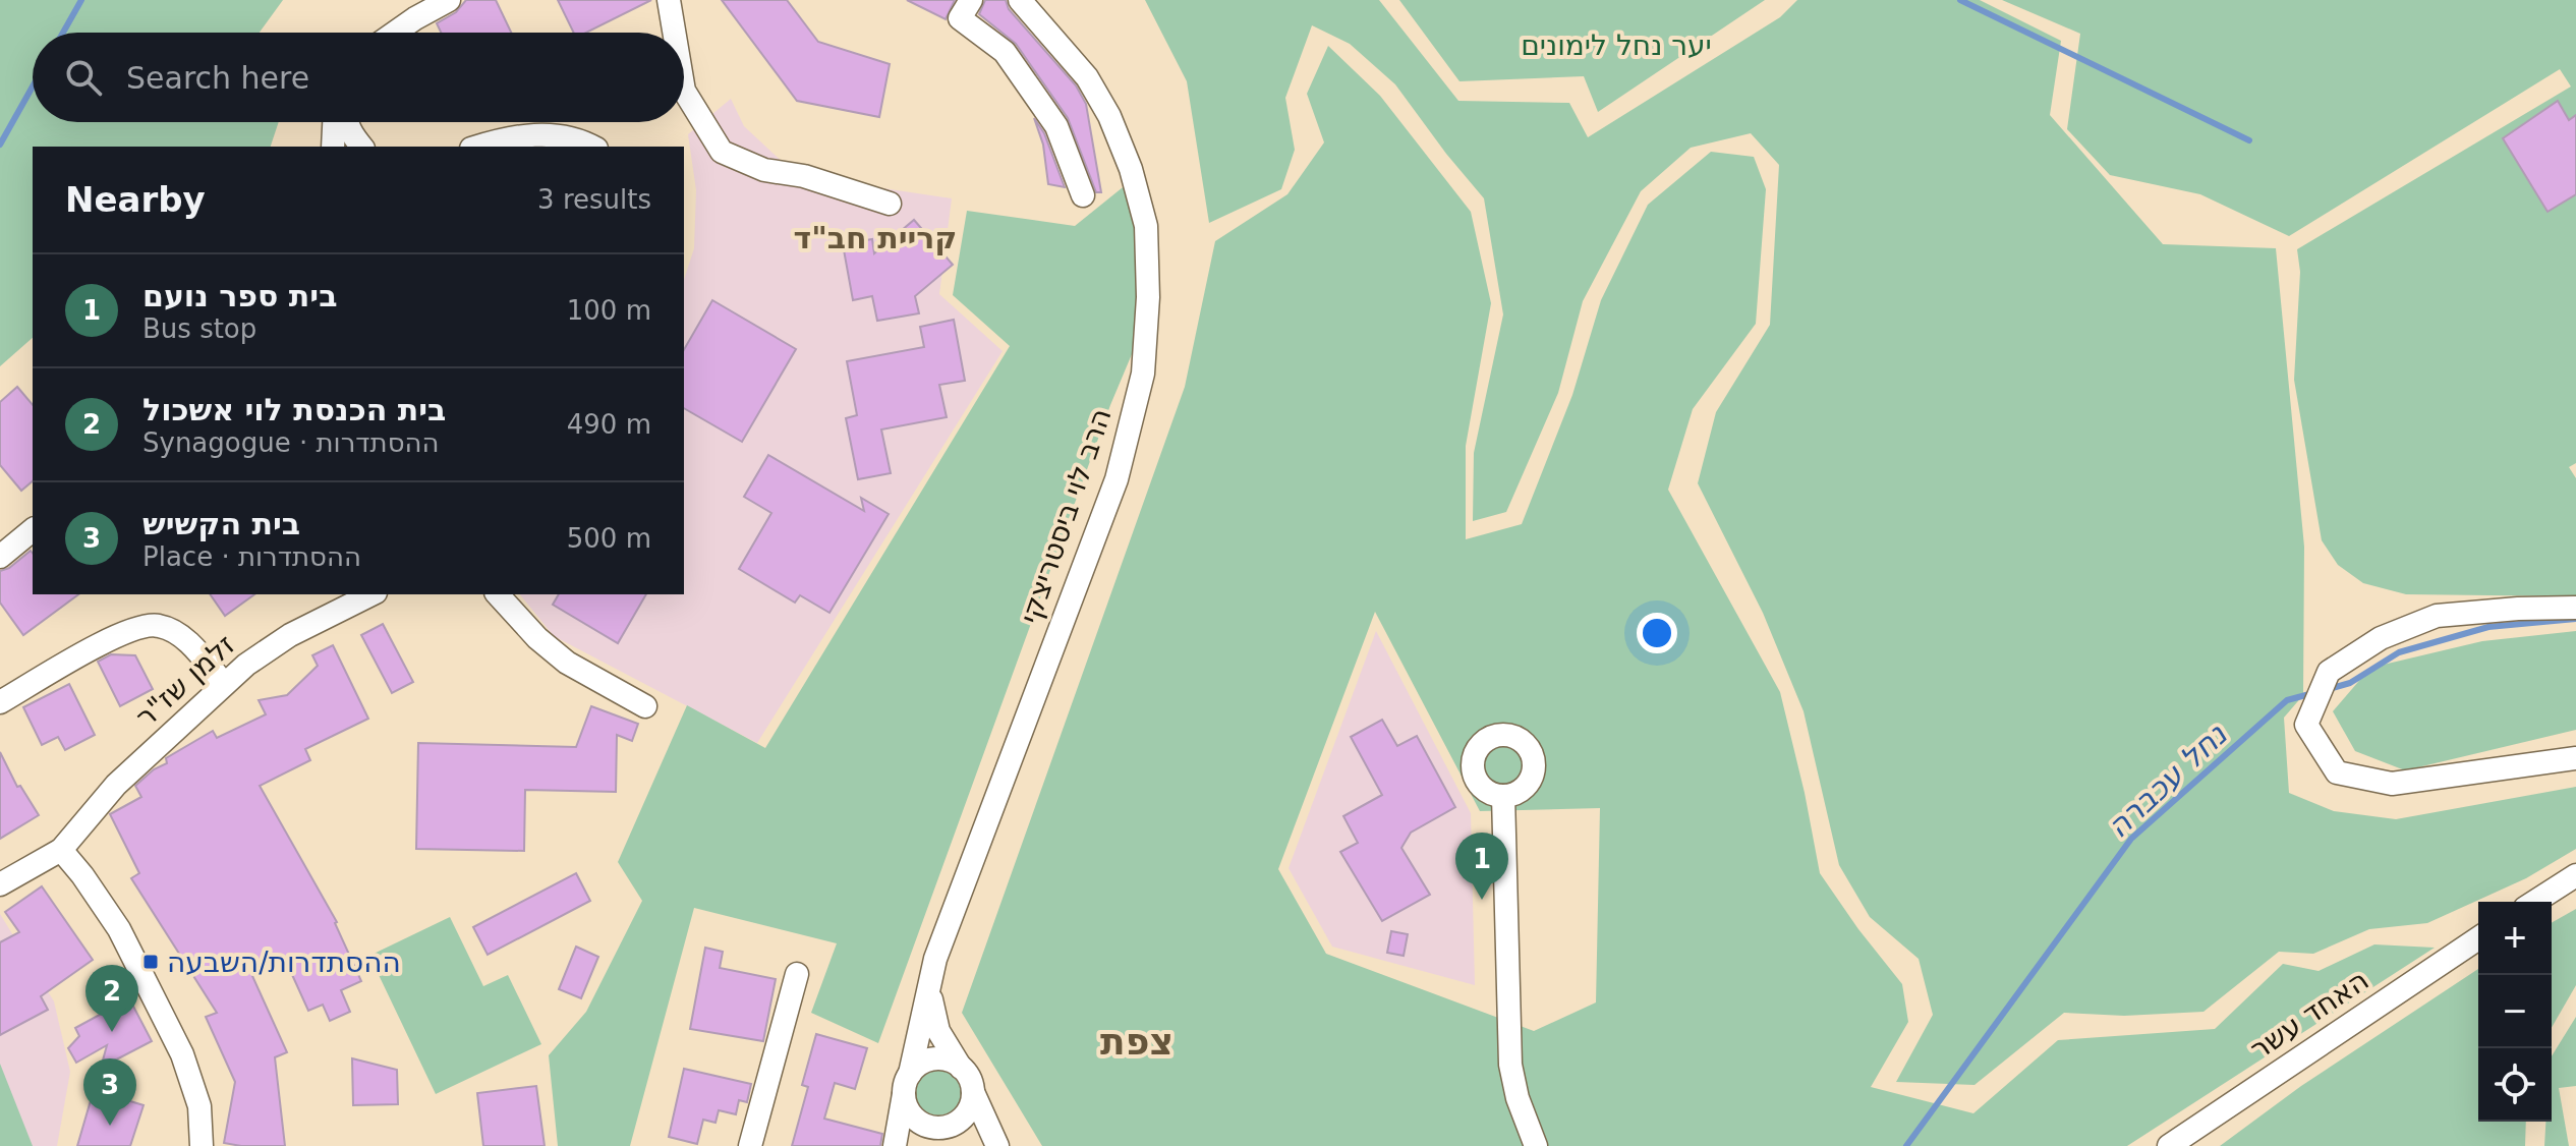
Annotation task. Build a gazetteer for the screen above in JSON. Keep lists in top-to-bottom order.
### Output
{
  "streets": {
    "street": ["הרב לוי ביסטריצקי", "זלמן שז\"ר", "האחד עשר"]
  },
  "districts": ["קריית חב\"ד", "צפת"],
  "water": ["נחל עכברה"],
  "parks": ["יער נחל לימונים"],
  "places": {
    "transit": ["ההסתדרות/השבעה"]
  },
  "page": {
    "search": "Search here",
    "heading": ["Nearby", "3 results"],
    "list": [
      {
        "mark": "1",
        "name": "בית ספר נועם",
        "note": "Bus stop",
        "value": "100 m"
      },
      {
        "mark": "2",
        "name": "בית הכנסת לוי אשכול",
        "note": "Synagogue · ההסתדרות",
        "value": "490 m"
      },
      {
        "mark": "3",
        "name": "בית הקשיש",
        "note": "Place · ההסתדרות",
        "value": "500 m"
      }
    ],
    "pins": ["1", "2", "3"],
    "map_buttons": ["+", "−"]
  }
}
